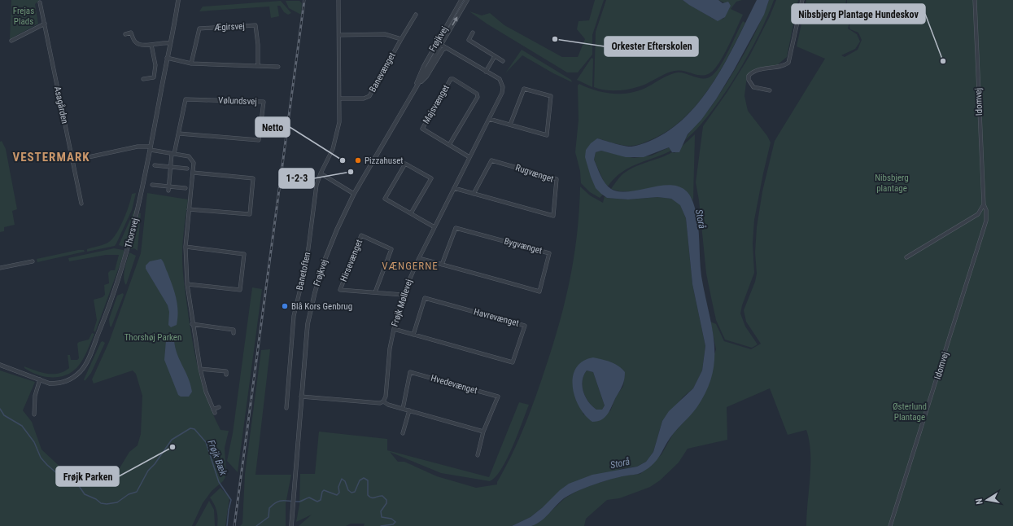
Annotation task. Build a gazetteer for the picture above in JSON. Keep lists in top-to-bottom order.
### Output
{
  "streets": {
    "street": [
      "Ægirsvej",
      "Frøjkvej",
      "Banevænget",
      "Vølundsvej",
      "Idomvej",
      "Majsvænget",
      "Asagården",
      "Rugvænget",
      "Thorsvej",
      "Bygvænget",
      "Hirsevænget",
      "Banetoften",
      "Frøjk Møllevej",
      "Havrevænget",
      "Hvedevænget"
    ]
  },
  "crossings": [
    ["Frøjkvej", "Frøjk Møllevej"],
    ["Banevænget", "Banetoften"],
    ["Majsvænget", "Frøjk Møllevej"],
    ["Rugvænget", "Frøjk Møllevej"],
    ["Bygvænget", "Frøjk Møllevej"],
    ["Hirsevænget", "Frøjk Møllevej"],
    ["Frøjk Møllevej", "Havrevænget"]
  ],
  "districts": ["VESTERMARK", "VÆNGERNE"],
  "water": ["Storå", "Frøjk Bæk"],
  "parks": [
    "Frejas Plads",
    "Nibsbjerg plantage",
    "Thorshøj Parken",
    "Østerlund Plantage"
  ],
  "places": [
    "Orkester Efterskolen",
    "Nibsbjerg Plantage Hundeskov",
    "Netto",
    "Pizzahuset",
    "1-2-3",
    "Blå Kors Genbrug",
    "Frøjk Parken"
  ],
  "north": "left"
}
